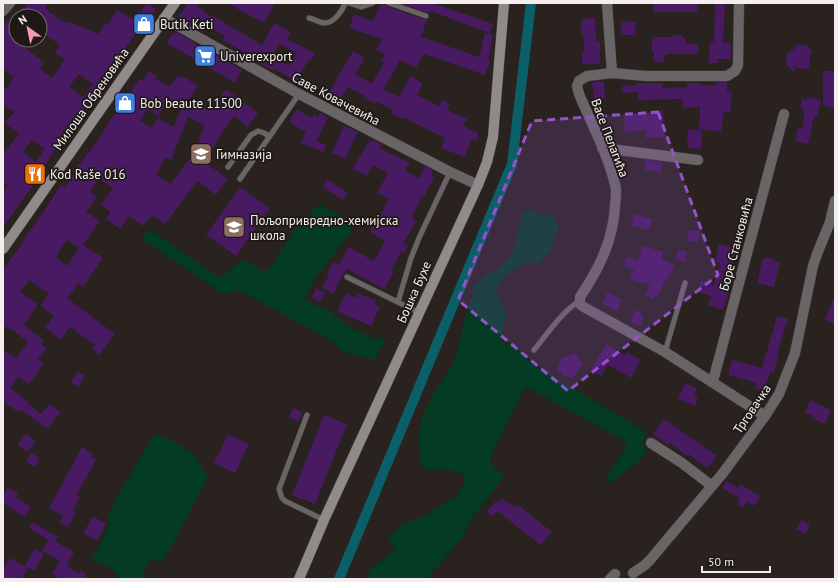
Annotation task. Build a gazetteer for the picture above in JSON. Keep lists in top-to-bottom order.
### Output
{
  "streets": {
    "main road": ["Милоша Обреновића", "Бошка Бухе"],
    "street": [
      "Саве Ковачевића",
      "Васе Пелагића",
      "Боре Станковића",
      "Трговачка"
    ]
  },
  "crossings": [
    ["Милоша Обреновића", "Саве Ковачевића"],
    ["Саве Ковачевића", "Бошка Бухе"]
  ],
  "places": {
    "shop": ["Butik Keti", "Bob beaute 11500"],
    "supermarket": ["Univerexport"],
    "school or university": ["Гимназија", "Пољопривредно-хемијска школа"],
    "restaurant": ["Kod Raše 016"]
  },
  "scale_bar": "50 m",
  "north": "top left"
}
